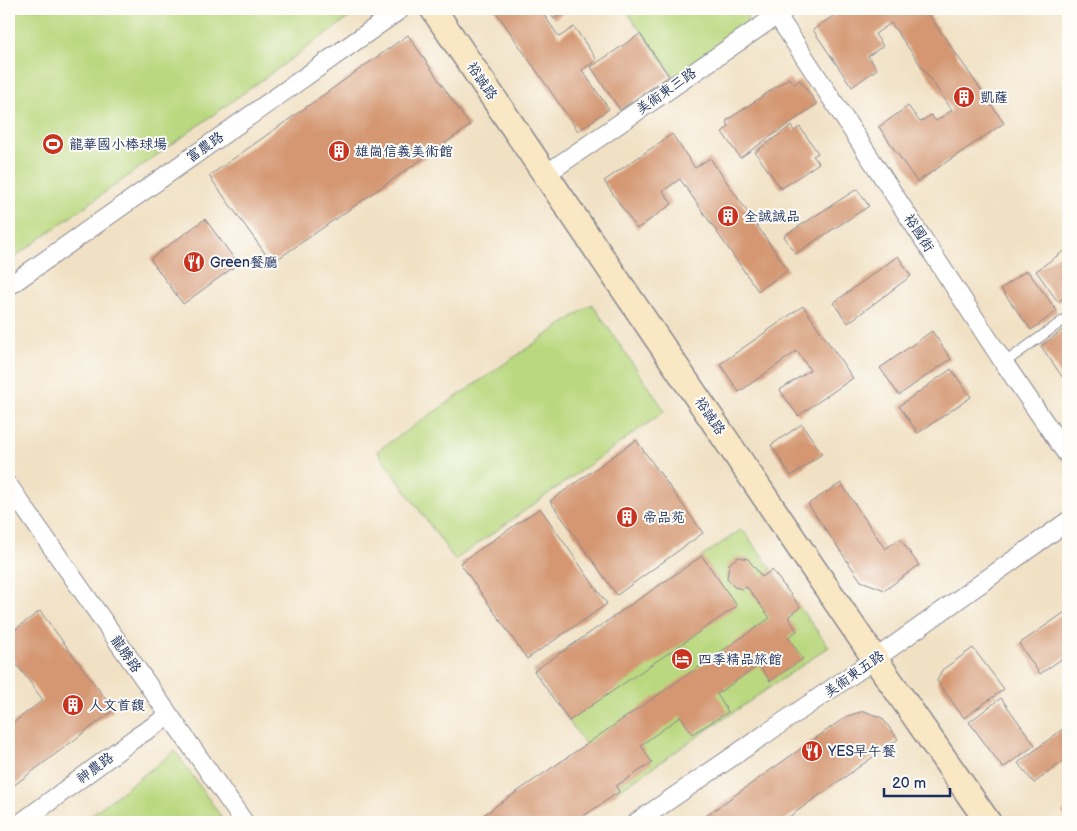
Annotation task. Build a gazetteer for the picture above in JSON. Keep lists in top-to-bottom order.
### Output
{
  "streets": {
    "street": [
      "裕誠路",
      "美術東三路",
      "富農路",
      "裕國街",
      "龍勝路",
      "美術東五路",
      "神農路"
    ]
  },
  "crossings": [
    ["裕誠路", "美術東三路"],
    ["裕誠路", "美術東五路"],
    ["美術東三路", "裕國街"],
    ["龍勝路", "神農路"]
  ],
  "places": {
    "building": [
      "凱薩",
      "雄崗信義美術館",
      "全誠誠品",
      "帝品苑",
      "人文首馥"
    ],
    "sports": ["龍華國小棒球場"],
    "restaurant": ["Green餐廳", "YES早午餐"],
    "hotel": ["四季精品旅館"]
  },
  "scale_bar": "20 m"
}
